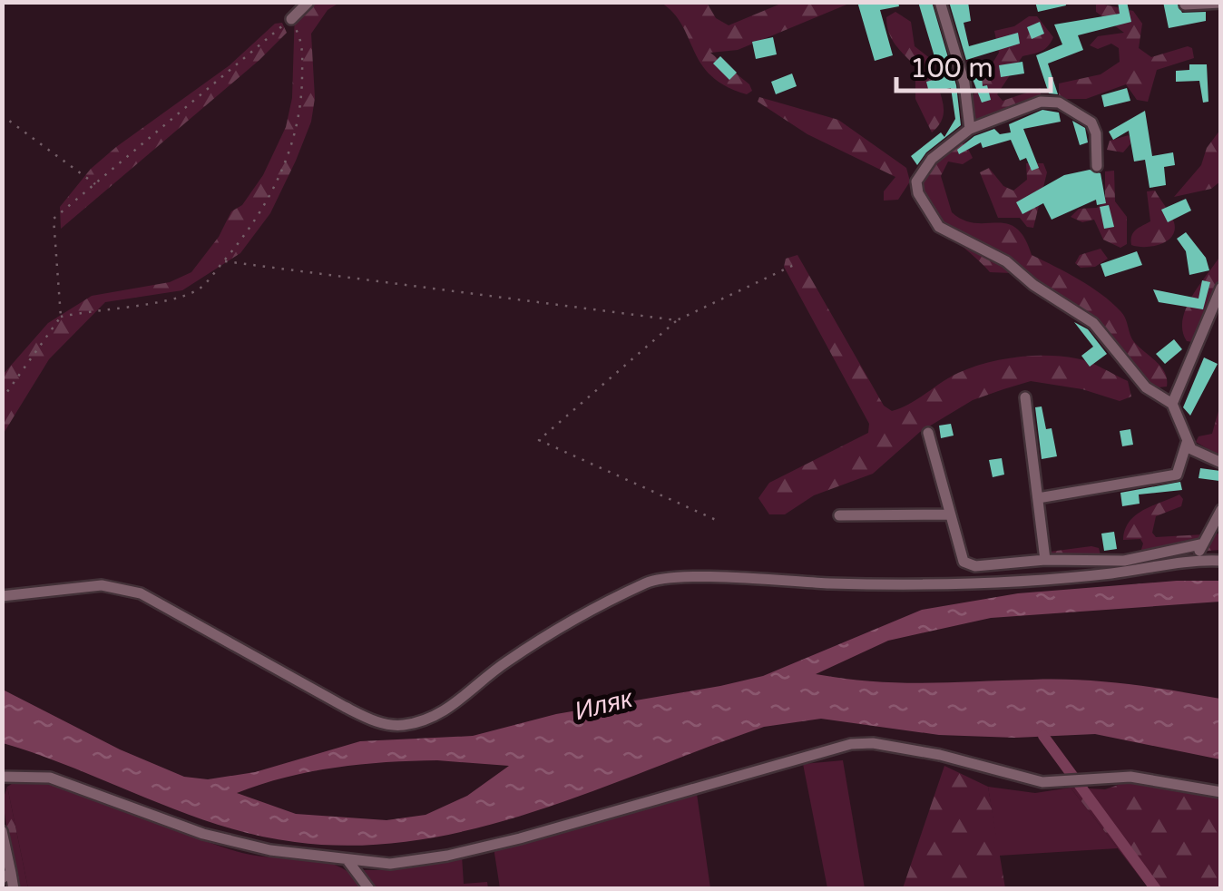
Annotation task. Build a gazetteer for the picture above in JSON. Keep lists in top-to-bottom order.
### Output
{
  "water": ["Иляк"],
  "scale_bar": "100 m"
}
